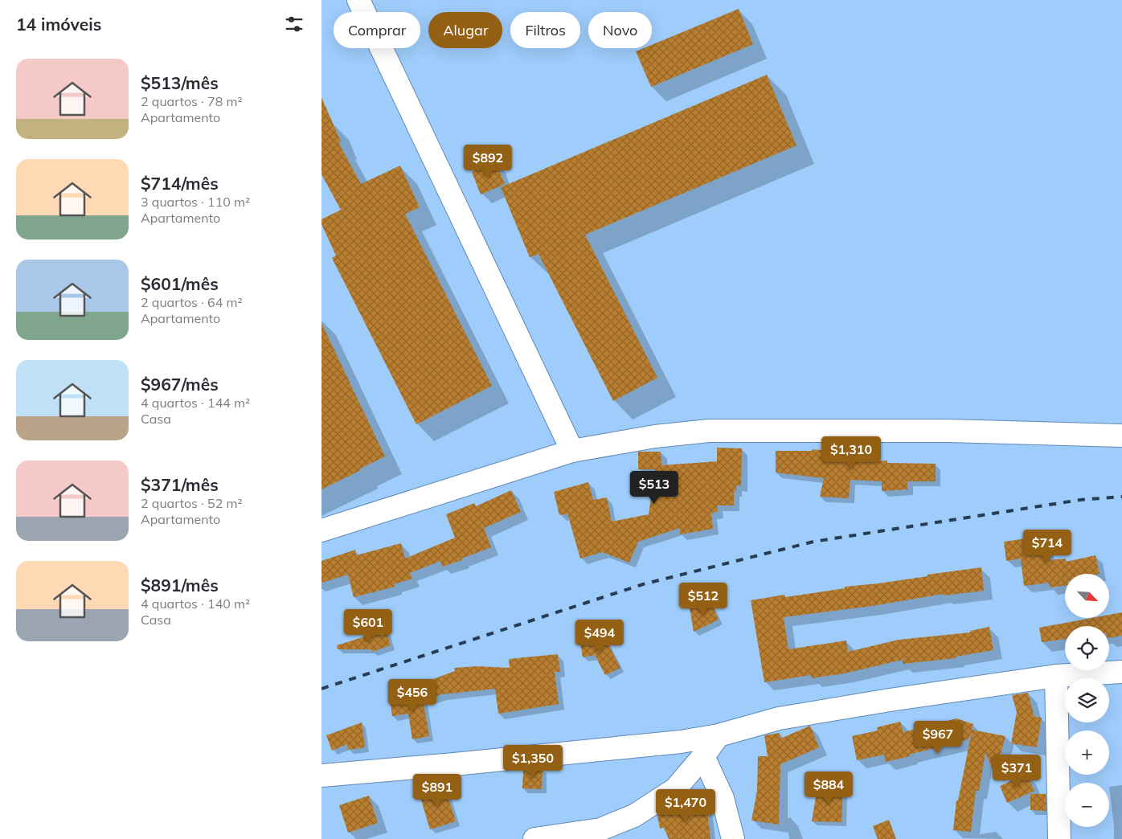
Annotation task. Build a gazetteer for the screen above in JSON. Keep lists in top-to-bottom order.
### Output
{
  "north": "bottom right",
  "page": {
    "heading": "14 imóveis",
    "chip": [
      "Comprar",
      "Alugar",
      "Filtros",
      "Novo"
    ],
    "list": [
      {
        "name": "$513/mês",
        "note": "2 quartos · 78 m² · Apartamento"
      },
      {
        "name": "$714/mês",
        "note": "3 quartos · 110 m² · Apartamento"
      },
      {
        "name": "$601/mês",
        "note": "2 quartos · 64 m² · Apartamento"
      },
      {
        "name": "$967/mês",
        "note": "4 quartos · 144 m² · Casa"
      },
      {
        "name": "$371/mês",
        "note": "2 quartos · 52 m² · Apartamento"
      },
      {
        "name": "$891/mês",
        "note": "4 quartos · 140 m² · Casa"
      }
    ],
    "price": [
      "$892",
      "$1,310",
      "$513",
      "$714",
      "$512",
      "$601",
      "$494",
      "$456",
      "$967",
      "$1,350",
      "$371",
      "$884",
      "$891",
      "$1,470"
    ],
    "map_buttons": ["+", "−"]
  }
}
